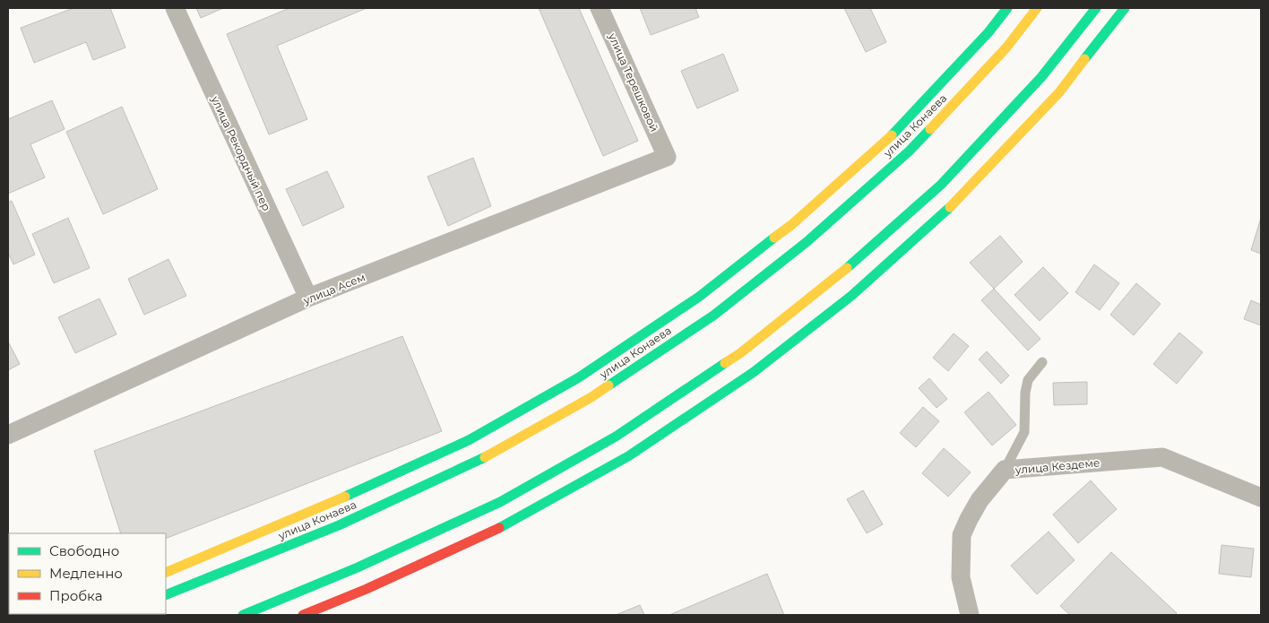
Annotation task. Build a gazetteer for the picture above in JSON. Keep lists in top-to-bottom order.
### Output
{
  "streets": {
    "main road": ["улица Конаева"],
    "street": [
      "улица Терешковой",
      "улица Рекордный пер",
      "улица Асем",
      "улица Кездеме"
    ]
  },
  "crossings": [
    ["улица Терешковой", "улица Асем"],
    ["улица Рекордный пер", "улица Асем"]
  ],
  "legend": ["Свободно", "Медленно", "Пробка"]
}
